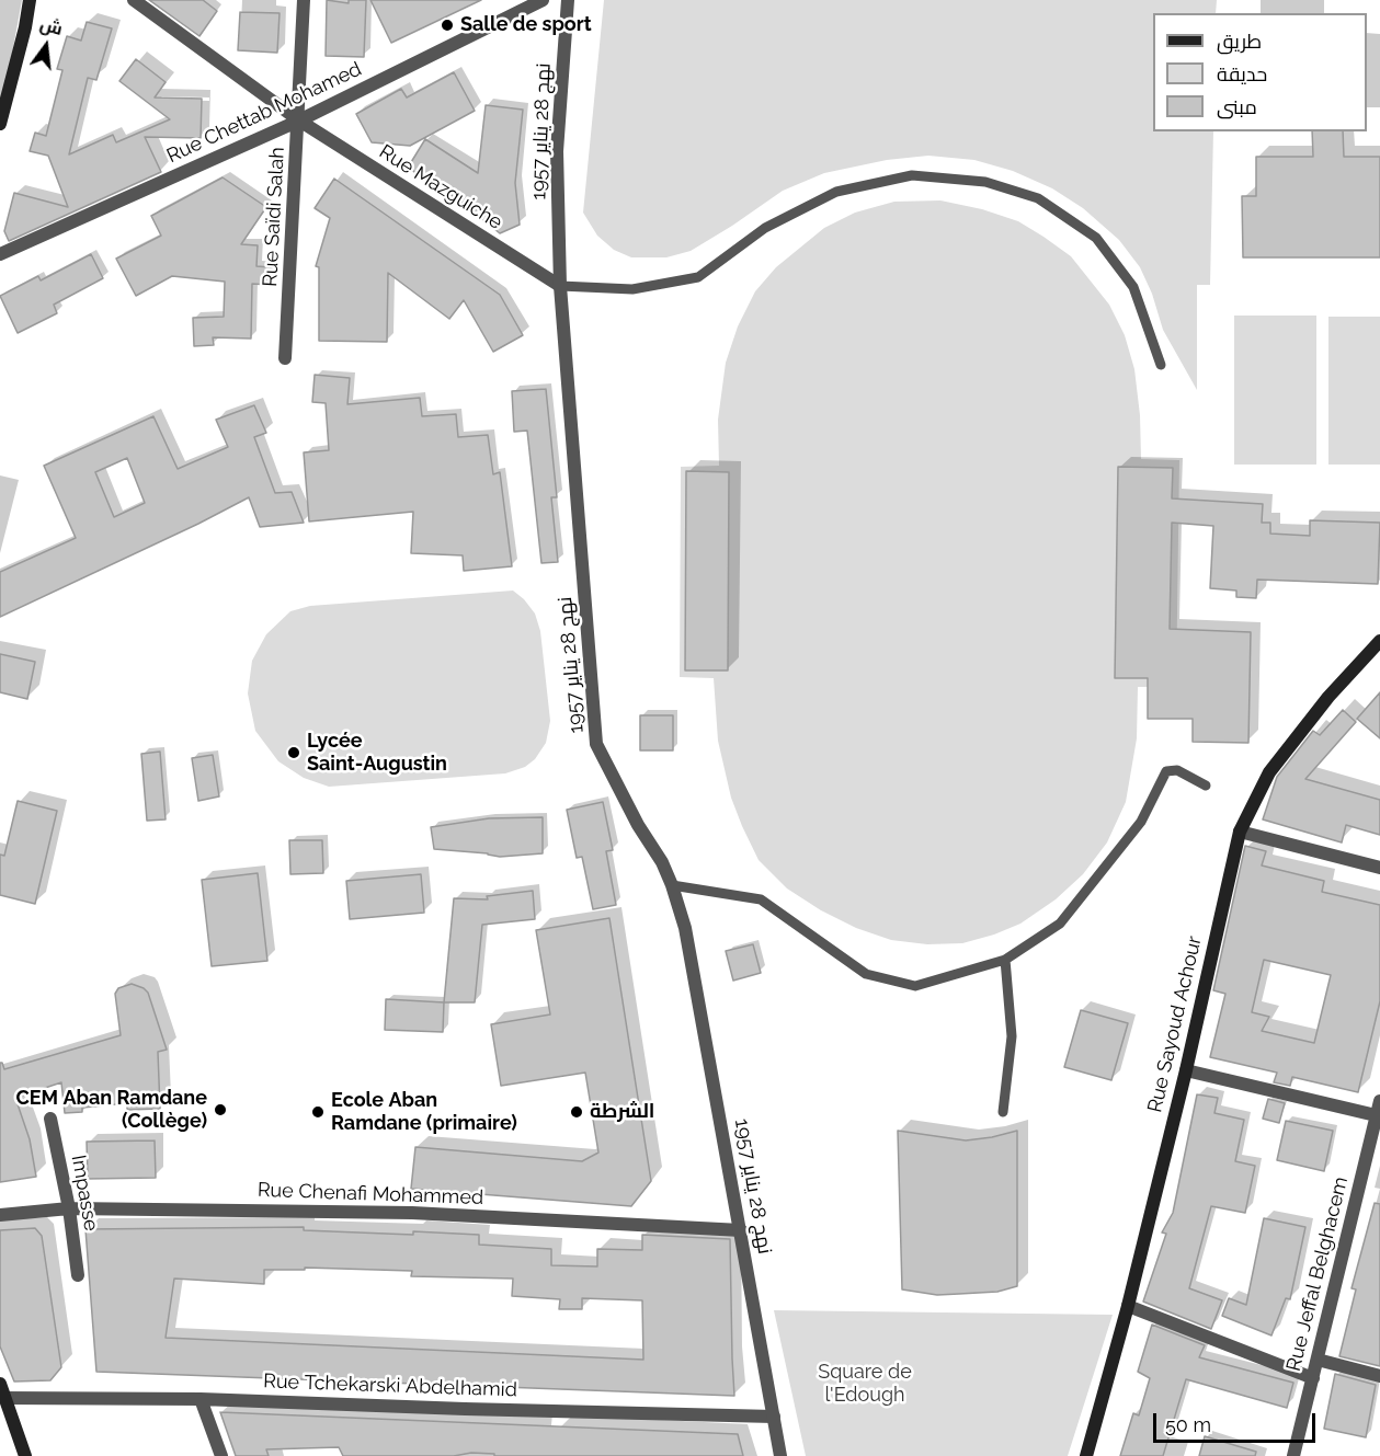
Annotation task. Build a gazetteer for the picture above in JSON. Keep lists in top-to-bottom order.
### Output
{
  "streets": {
    "main road": ["Rue Sayoud Achour"],
    "street": [
      "Rue Chettab Mohamed",
      "نهج 28 يناير 1957",
      "Rue Mazguiche",
      "Rue Saïdi Salah",
      "Impasse",
      "Rue Chenafi Mohammed",
      "Rue Jeffal Belghacem",
      "Rue Tchekarski Abdelhamid"
    ]
  },
  "crossings": [
    ["Rue Chettab Mohamed", "Rue Mazguiche"],
    ["Rue Chettab Mohamed", "Rue Saïdi Salah"],
    ["نهج 28 يناير 1957", "Rue Mazguiche"],
    ["نهج 28 يناير 1957", "Rue Chenafi Mohammed"],
    ["نهج 28 يناير 1957", "Rue Tchekarski Abdelhamid"],
    ["Rue Mazguiche", "Rue Saïdi Salah"],
    ["Impasse", "Rue Chenafi Mohammed"]
  ],
  "parks": ["Square de l'Edough"],
  "places": [
    "Salle de sport",
    "Lycée Saint-Augustin",
    "CEM Aban Ramdane (Collège)",
    "Ecole Aban Ramdane (primaire)",
    "الشرطة"
  ],
  "legend": ["طريق", "حديقة", "مبنى"],
  "scale_bar": "50 m",
  "north": "top"
}
